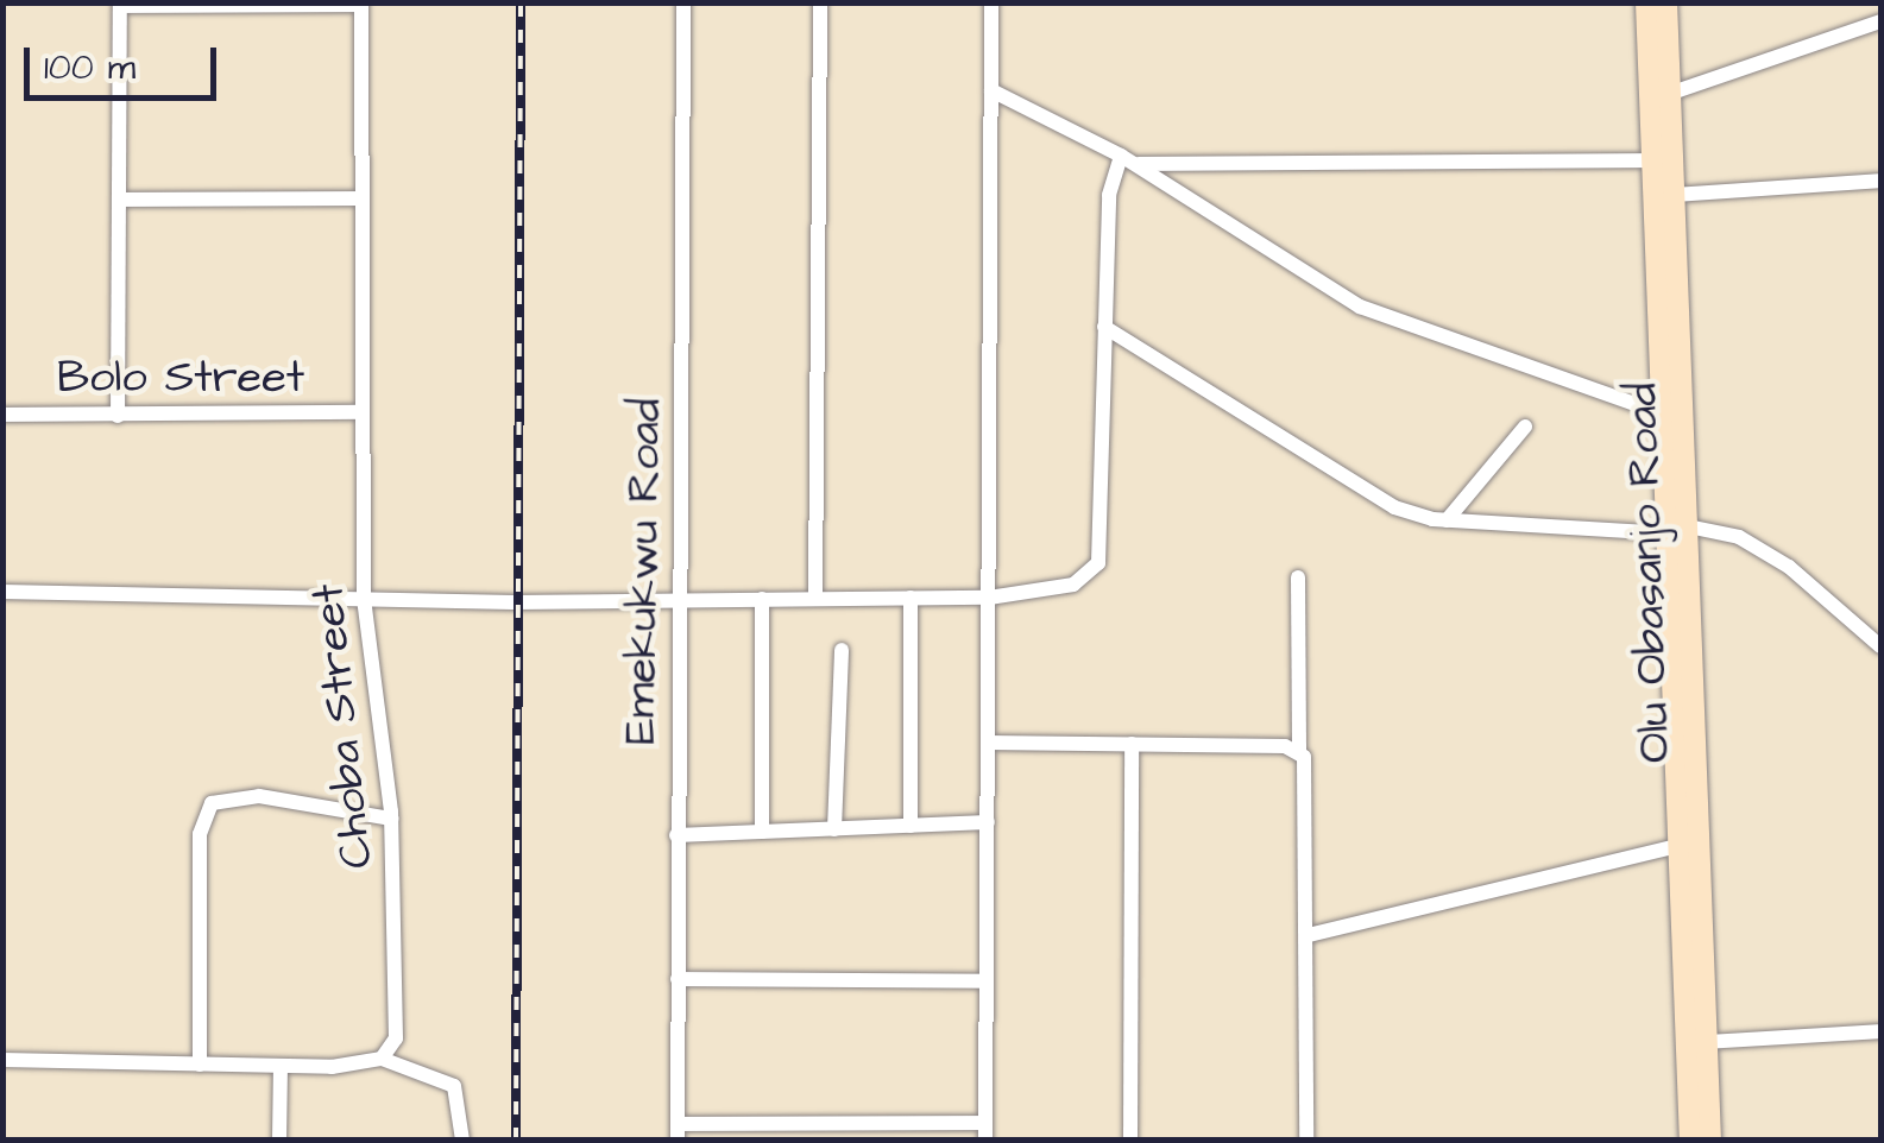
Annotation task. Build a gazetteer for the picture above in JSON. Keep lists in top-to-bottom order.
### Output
{
  "streets": {
    "main road": ["Olu Obasanjo Road"],
    "street": ["Bolo Street", "Emekukwu Road", "Choba Street"]
  },
  "crossings": [
    ["Bolo Street", "Choba Street"]
  ],
  "scale_bar": "100 m"
}
